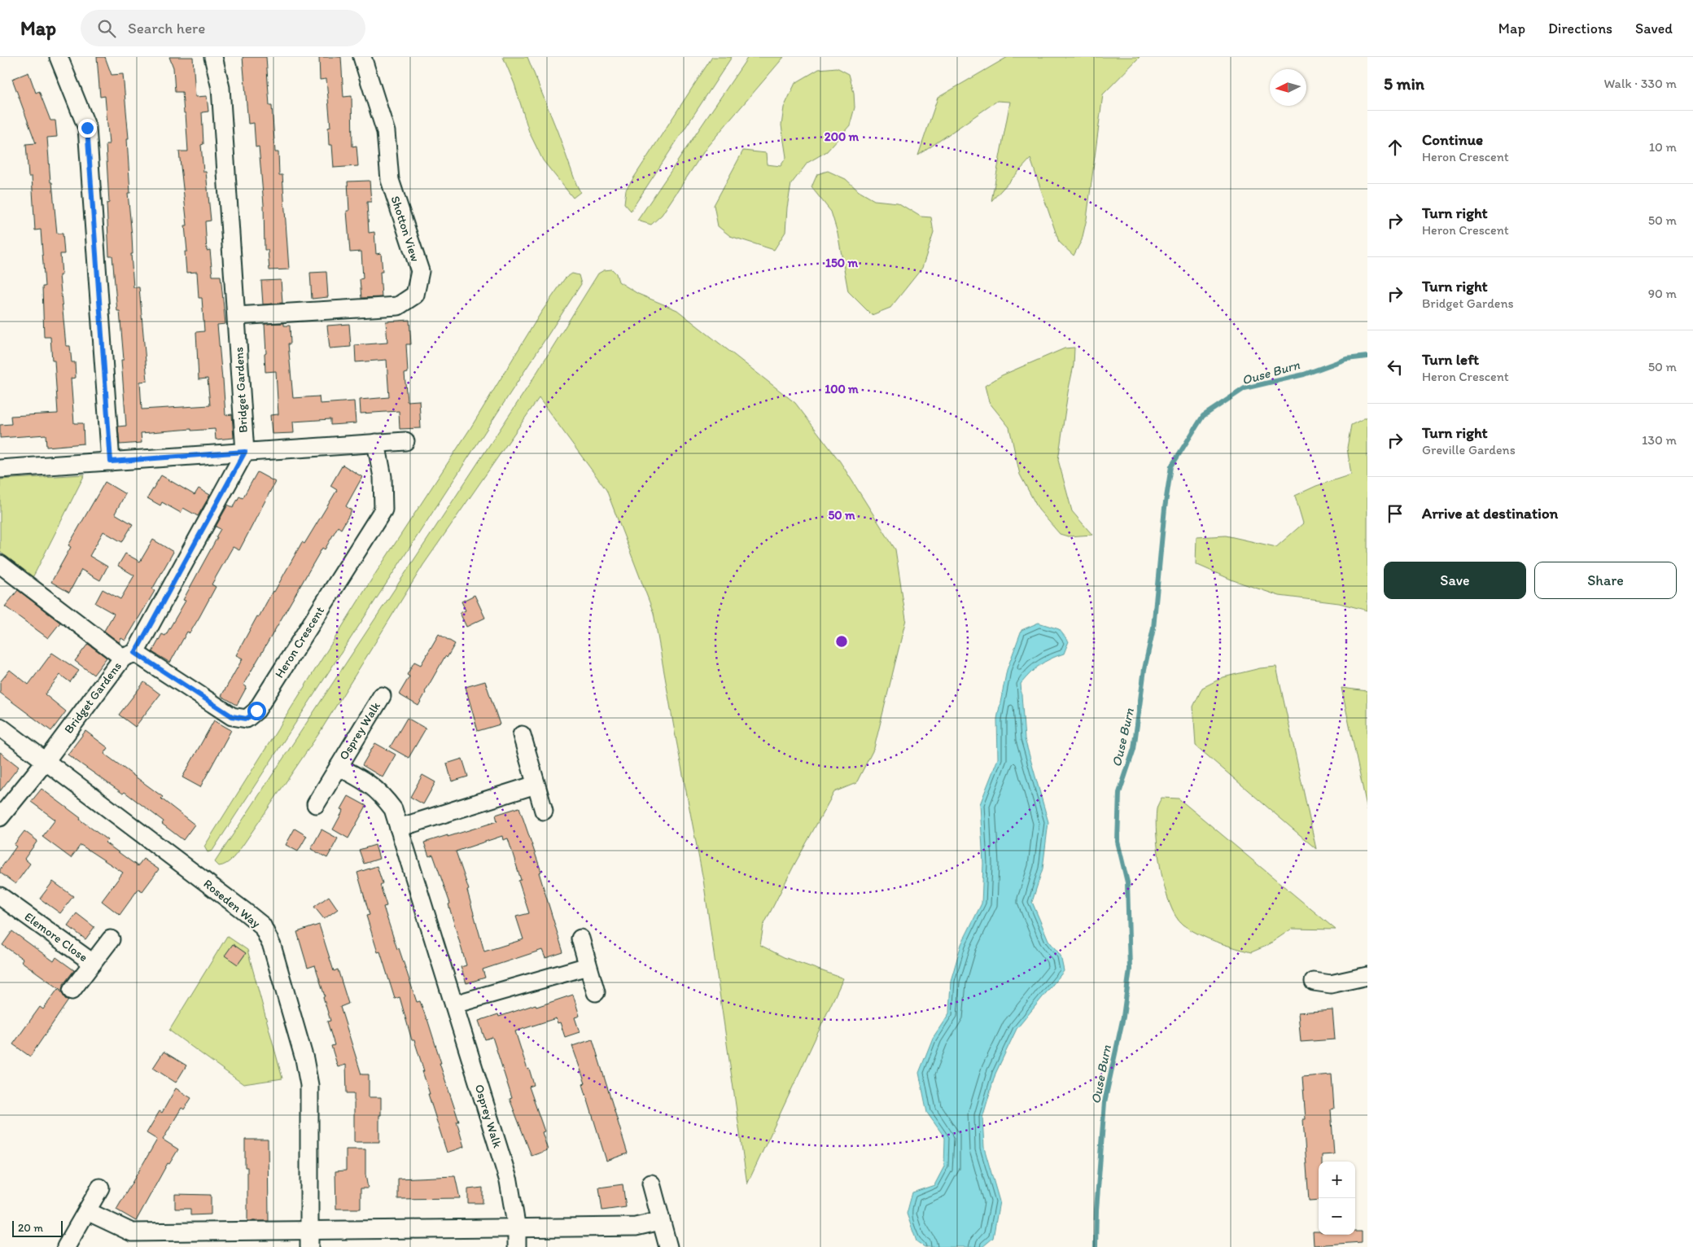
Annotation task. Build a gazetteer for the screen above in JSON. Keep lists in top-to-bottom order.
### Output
{
  "streets": {
    "street": [
      "Shotton View",
      "Bridget Gardens",
      "Heron Crescent",
      "Osprey Walk",
      "Roseden Way",
      "Elemore Close"
    ]
  },
  "crossings": [
    ["Shotton View", "Bridget Gardens"],
    ["Bridget Gardens", "Heron Crescent"],
    ["Bridget Gardens", "Roseden Way"]
  ],
  "water": ["Ouse Burn"],
  "scale_bar": "20 m",
  "north": "left",
  "page": {
    "header": "Map",
    "search": "Search here",
    "nav": ["Map", "Directions", "Saved"],
    "heading": ["5 min", "Walk · 330 m"],
    "list": [
      ["Continue", "Heron Crescent", "10 m"],
      ["Turn right", "Heron Crescent", "50 m"],
      ["Turn right", "Bridget Gardens", "90 m"],
      ["Turn left", "Heron Crescent", "50 m"],
      ["Turn right", "Greville Gardens", "130 m"],
      "Arrive at destination"
    ],
    "buttons": ["Save", "Share"],
    "map_buttons": ["+", "−"],
    "scale": "20 m"
  },
  "rings": [
    "200 m",
    "150 m",
    "100 m",
    "50 m"
  ]
}
